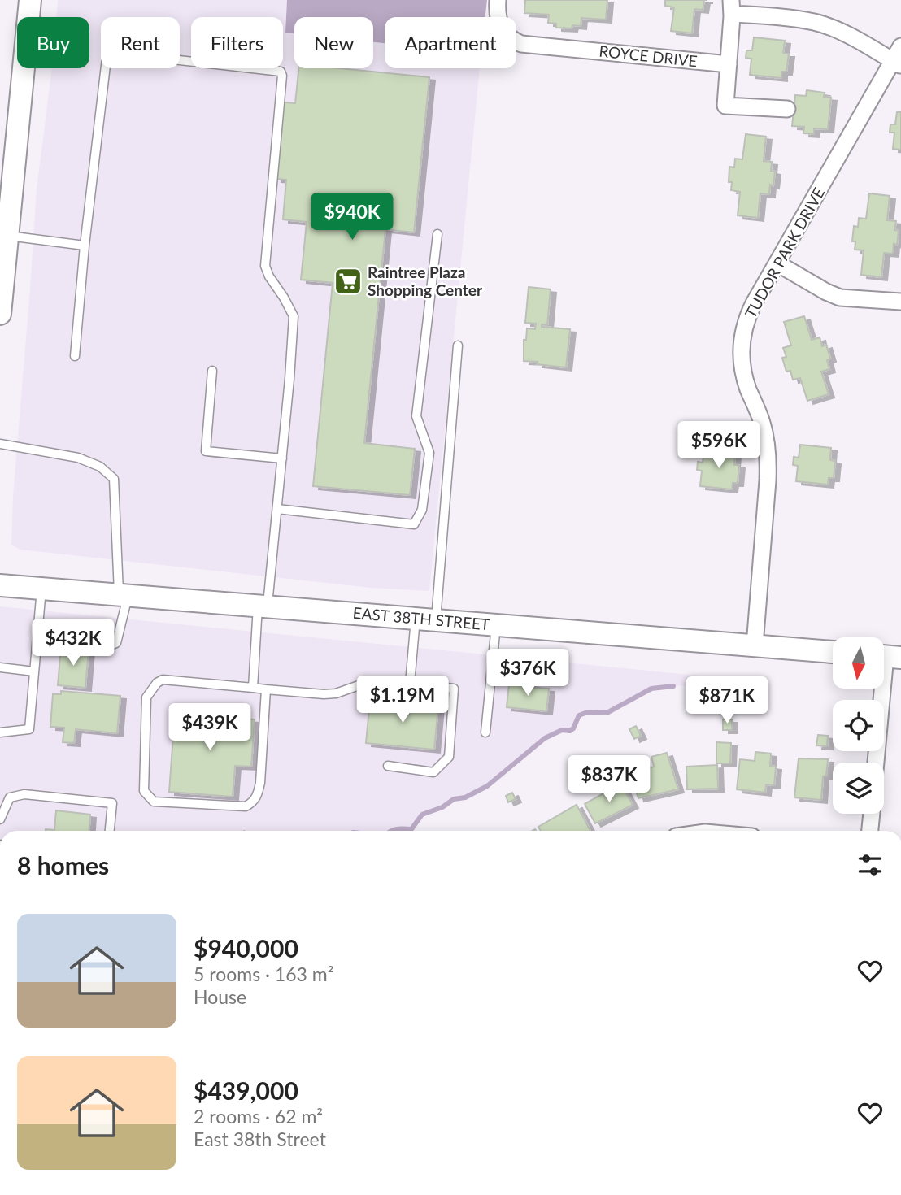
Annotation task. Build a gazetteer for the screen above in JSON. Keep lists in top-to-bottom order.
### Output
{
  "streets": {
    "main road": ["EAST 38TH STREET"],
    "street": ["ROYCE DRIVE", "TUDOR PARK DRIVE"]
  },
  "crossings": [
    ["TUDOR PARK DRIVE", "EAST 38TH STREET"]
  ],
  "places": {
    "supermarket": ["Raintree Plaza Shopping Center"]
  },
  "north": "bottom",
  "page": {
    "chip": [
      "Buy",
      "Rent",
      "Filters",
      "New",
      "Apartment"
    ],
    "price": [
      "$940K",
      "$596K",
      "$432K",
      "$376K",
      "$1.19M",
      "$871K",
      "$439K",
      "$837K"
    ],
    "heading": "8 homes",
    "list": [
      {
        "name": "$940,000",
        "note": "5 rooms · 163 m² · House"
      },
      {
        "name": "$439,000",
        "note": "2 rooms · 62 m² · East 38th Street"
      }
    ]
  }
}
